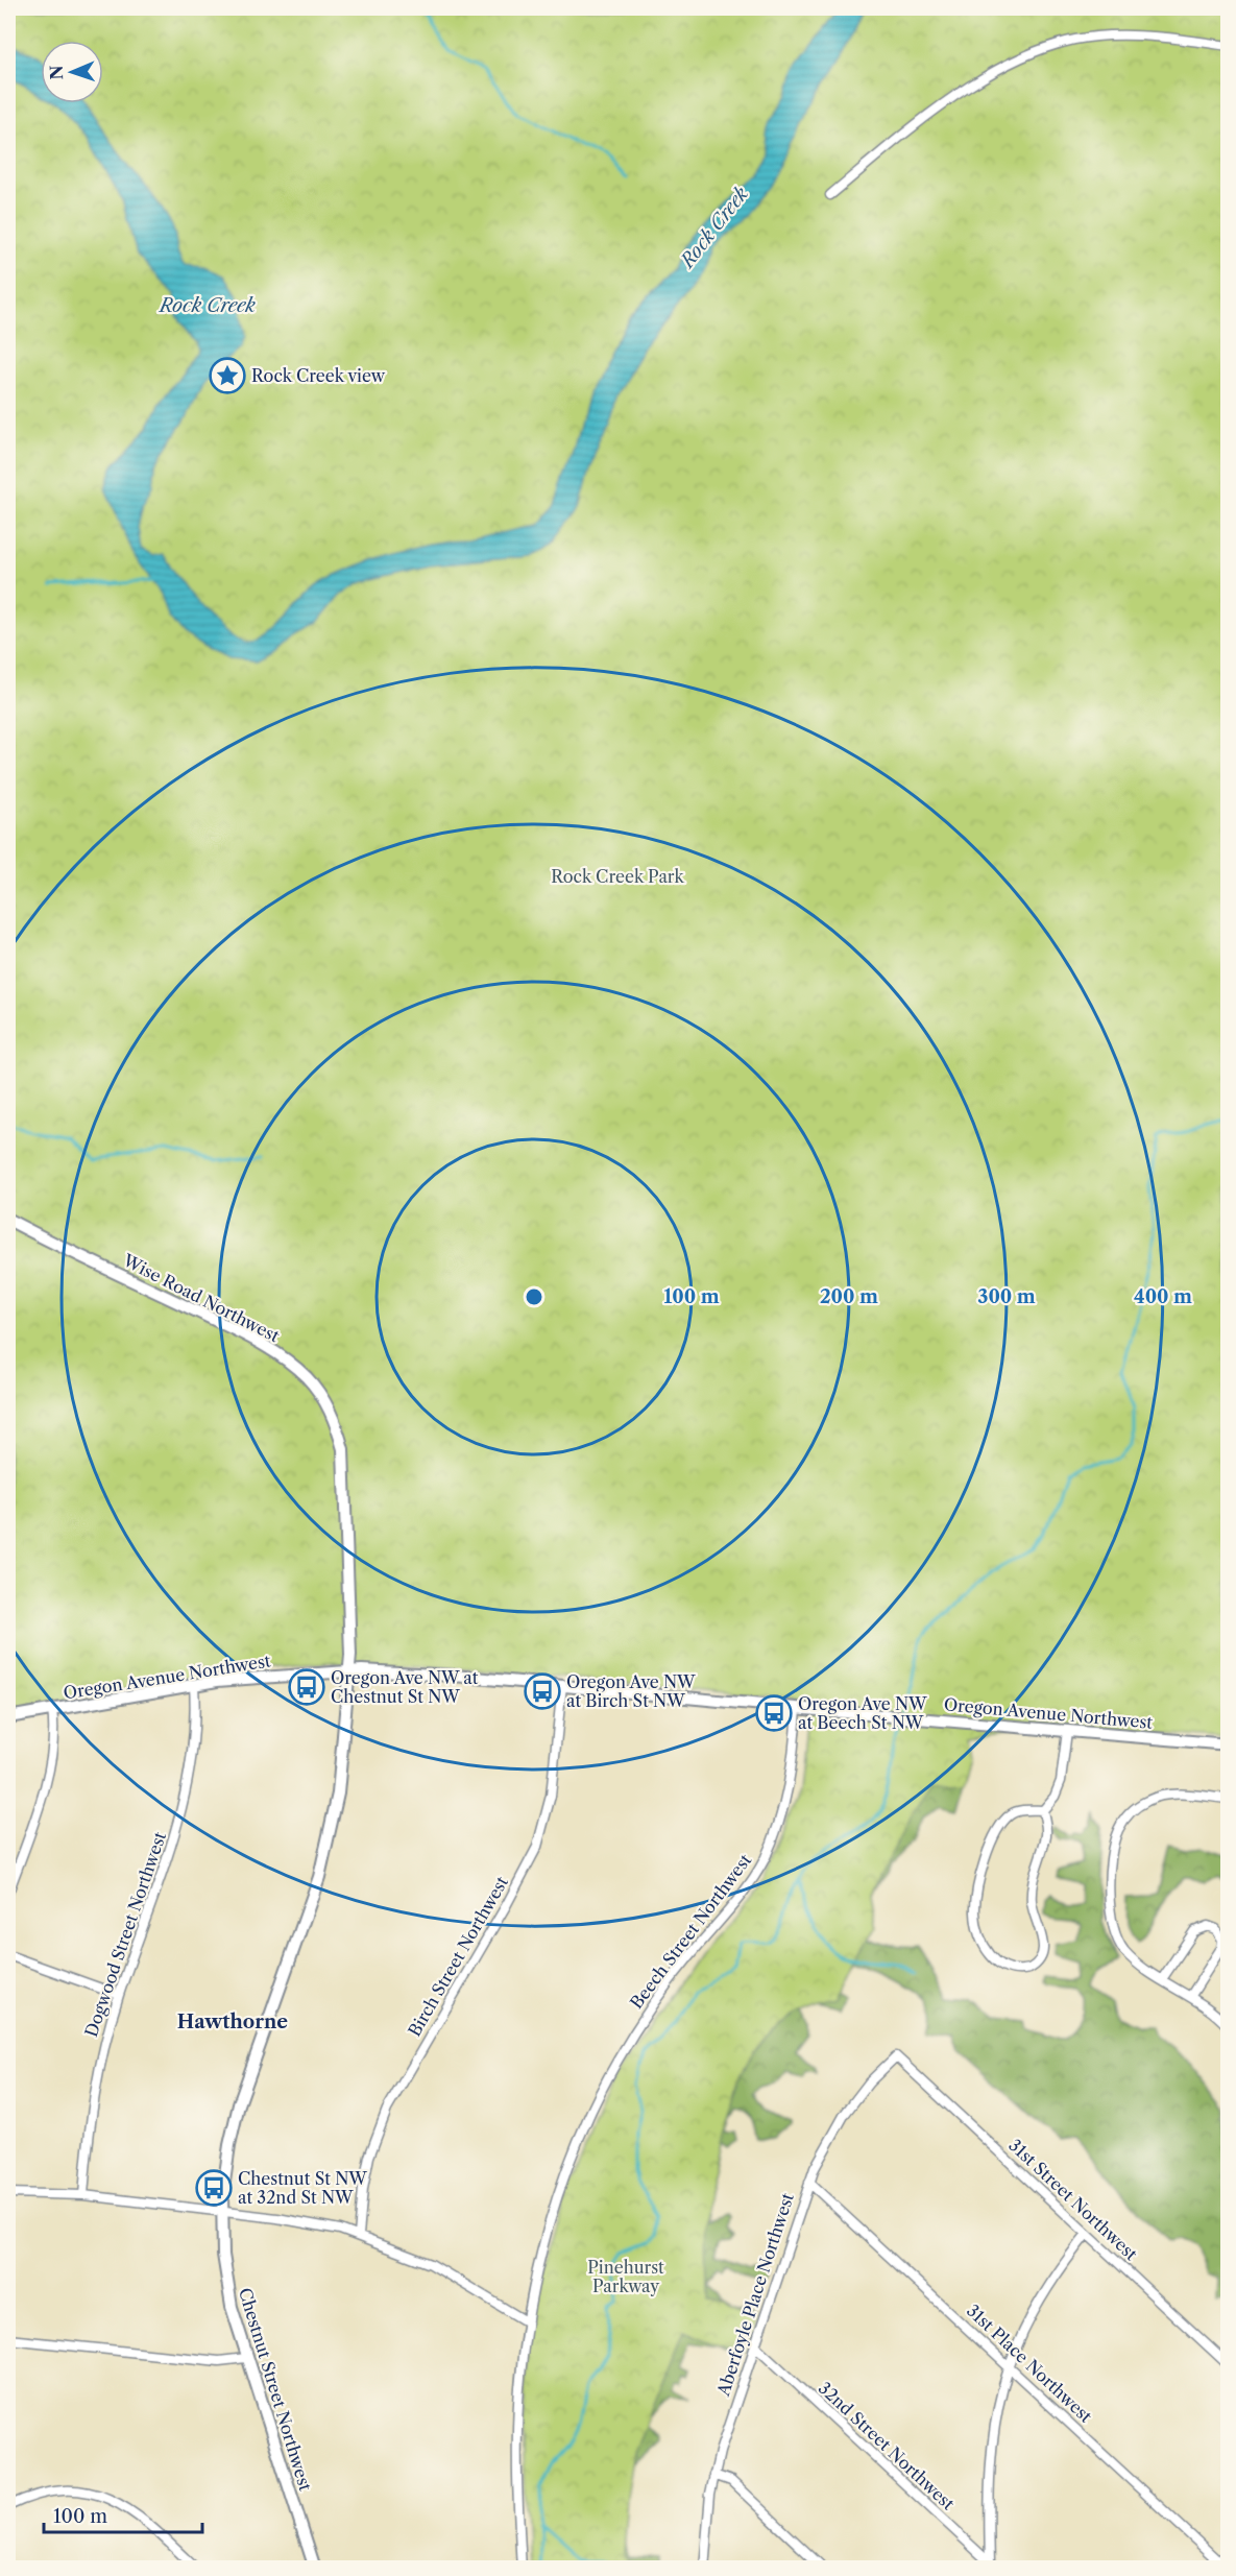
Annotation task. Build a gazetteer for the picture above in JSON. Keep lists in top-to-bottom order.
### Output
{
  "streets": {
    "street": [
      "Wise Road Northwest",
      "Oregon Avenue Northwest",
      "Beech Street Northwest",
      "Dogwood Street Northwest",
      "Birch Street Northwest",
      "31st Street Northwest",
      "Aberfoyle Place Northwest",
      "31st Place Northwest",
      "Chestnut Street Northwest",
      "32nd Street Northwest"
    ]
  },
  "crossings": [
    ["Wise Road Northwest", "Oregon Avenue Northwest"],
    ["Wise Road Northwest", "Chestnut Street Northwest"],
    ["Oregon Avenue Northwest", "Beech Street Northwest"],
    ["Oregon Avenue Northwest", "Dogwood Street Northwest"],
    ["Oregon Avenue Northwest", "Birch Street Northwest"],
    ["Oregon Avenue Northwest", "Chestnut Street Northwest"],
    ["31st Street Northwest", "Aberfoyle Place Northwest"],
    ["Aberfoyle Place Northwest", "31st Place Northwest"],
    ["Aberfoyle Place Northwest", "32nd Street Northwest"]
  ],
  "districts": ["Hawthorne"],
  "water": ["Rock Creek"],
  "parks": ["Rock Creek Park", "Pinehurst Parkway"],
  "places": {
    "place": ["Rock Creek view"],
    "bus stop": [
      "Oregon Ave NW at Chestnut St NW",
      "Oregon Ave NW at Birch St NW",
      "Oregon Ave NW at Beech St NW",
      "Chestnut St NW at 32nd St NW"
    ]
  },
  "scale_bar": "100 m",
  "north": "left",
  "rings": [
    "100 m",
    "200 m",
    "300 m",
    "400 m"
  ]
}
